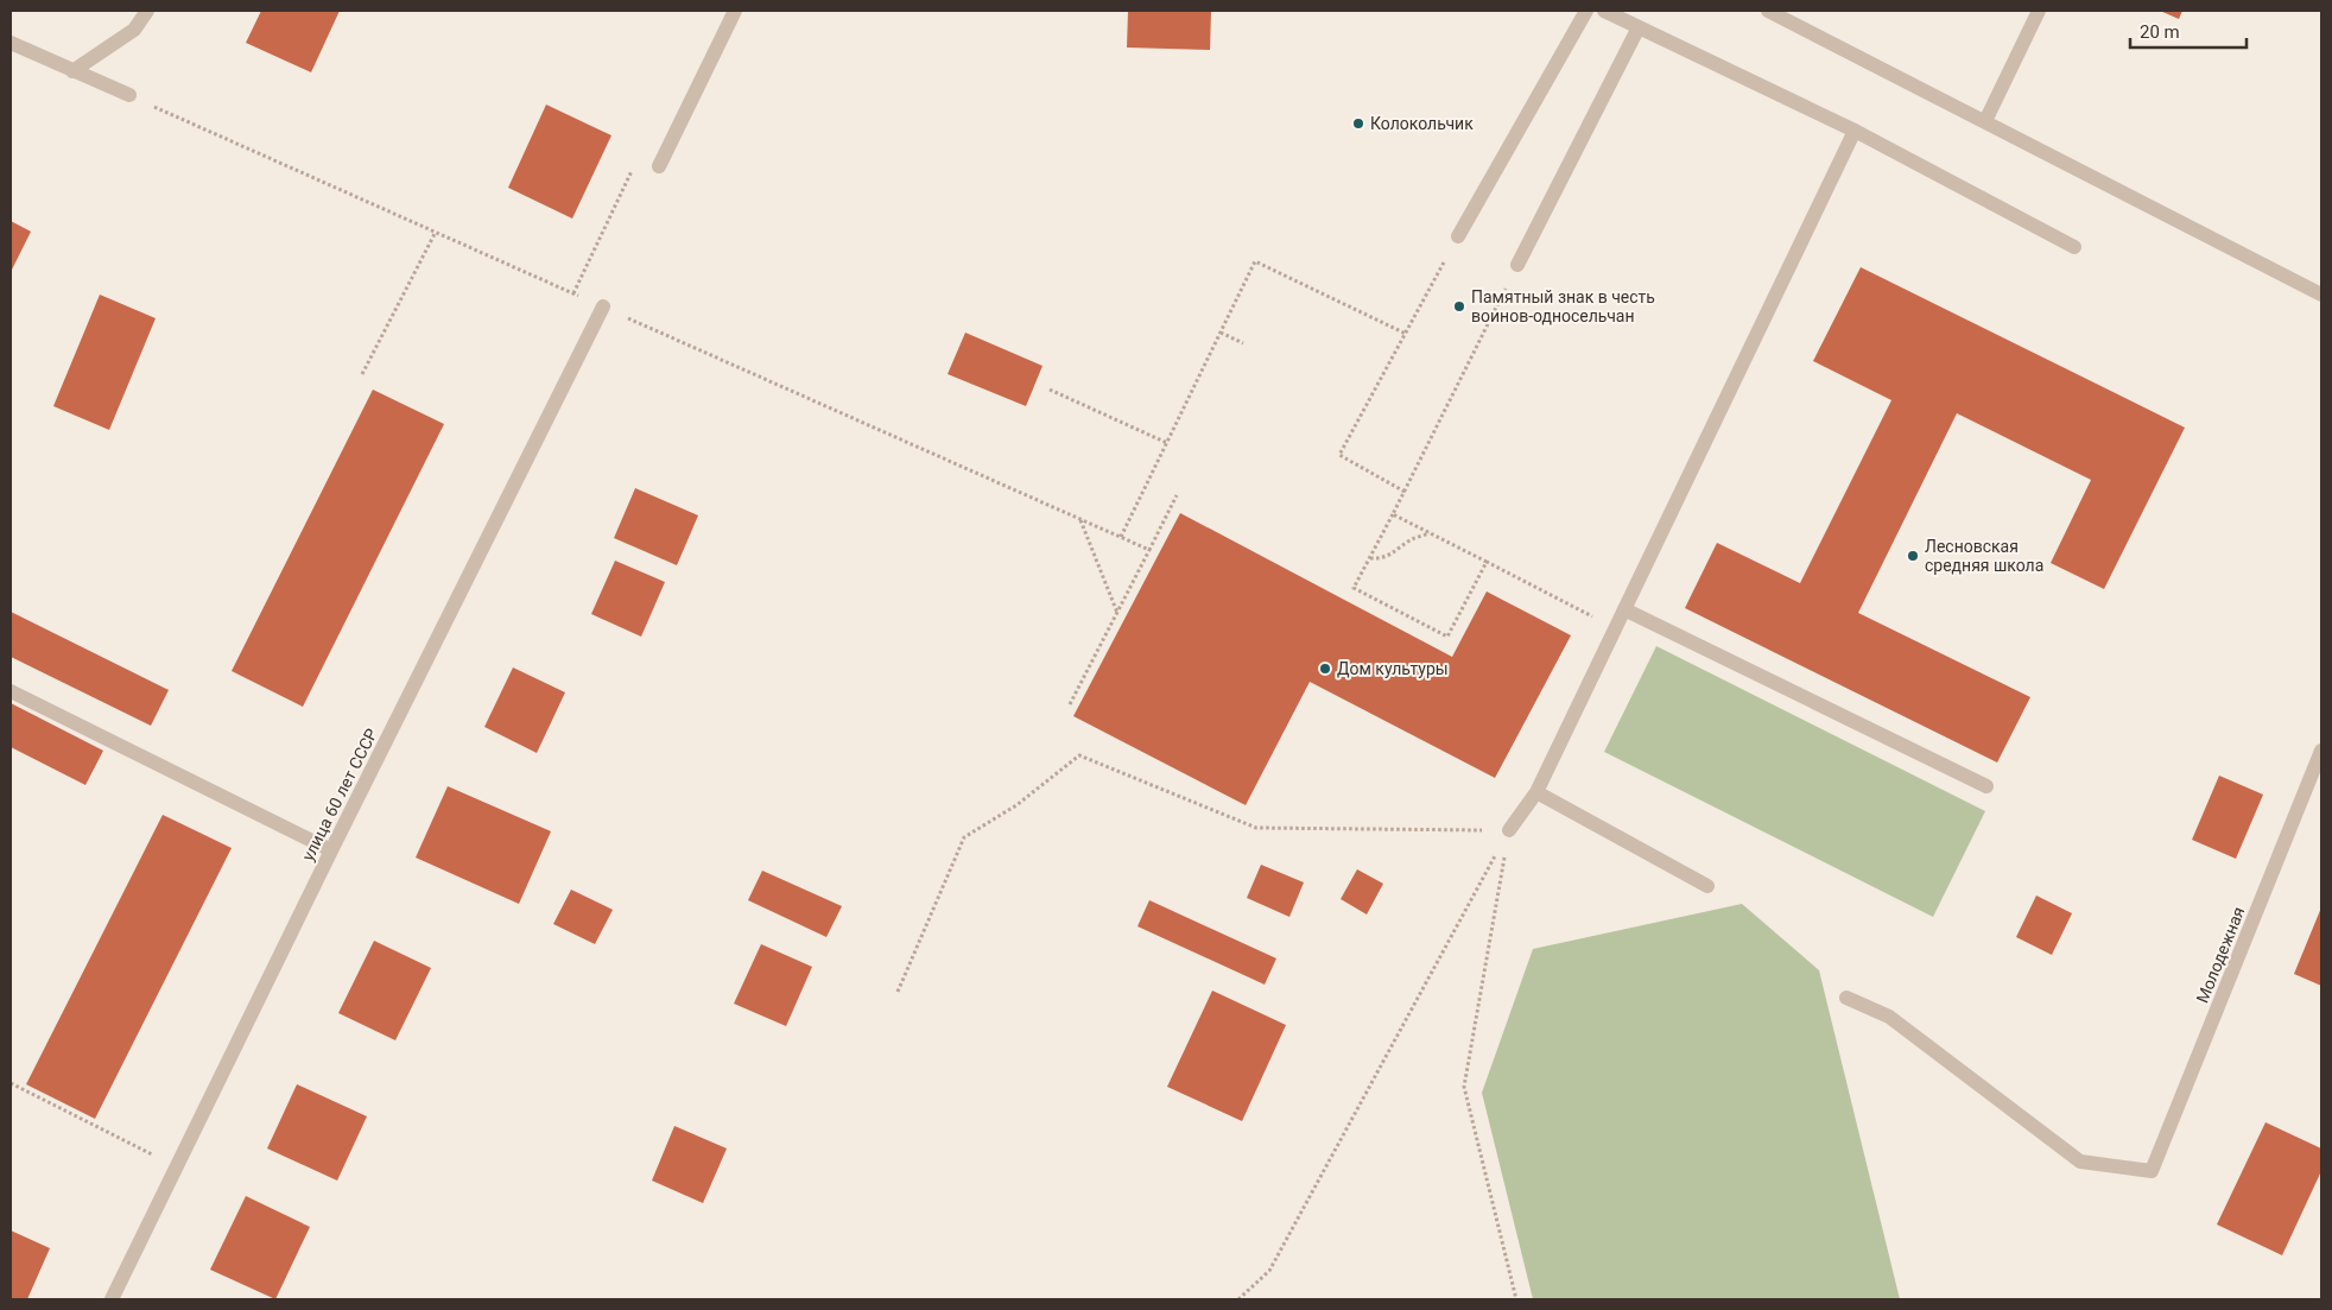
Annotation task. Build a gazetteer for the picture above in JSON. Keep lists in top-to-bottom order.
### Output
{
  "streets": {
    "street": ["улица 60 лет СССР", "Молодежная"]
  },
  "places": [
    "Колокольчик",
    "Памятный знак в честь воинов-односельчан",
    "Лесновская средняя школа",
    "Дом культуры"
  ],
  "scale_bar": "20 m"
}
